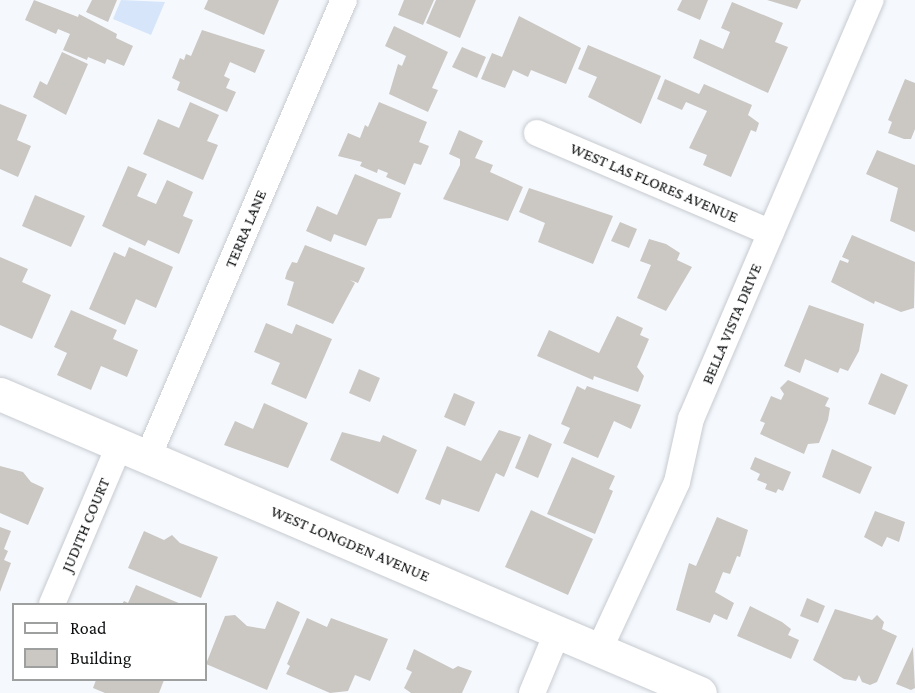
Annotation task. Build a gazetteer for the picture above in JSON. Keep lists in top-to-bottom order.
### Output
{
  "streets": {
    "street": [
      "WEST LAS FLORES AVENUE",
      "TERRA LANE",
      "BELLA VISTA DRIVE",
      "JUDITH COURT",
      "WEST LONGDEN AVENUE"
    ]
  },
  "crossings": [
    ["WEST LAS FLORES AVENUE", "BELLA VISTA DRIVE"],
    ["TERRA LANE", "JUDITH COURT"],
    ["TERRA LANE", "WEST LONGDEN AVENUE"],
    ["BELLA VISTA DRIVE", "WEST LONGDEN AVENUE"],
    ["JUDITH COURT", "WEST LONGDEN AVENUE"]
  ],
  "legend": ["Road", "Building"]
}
